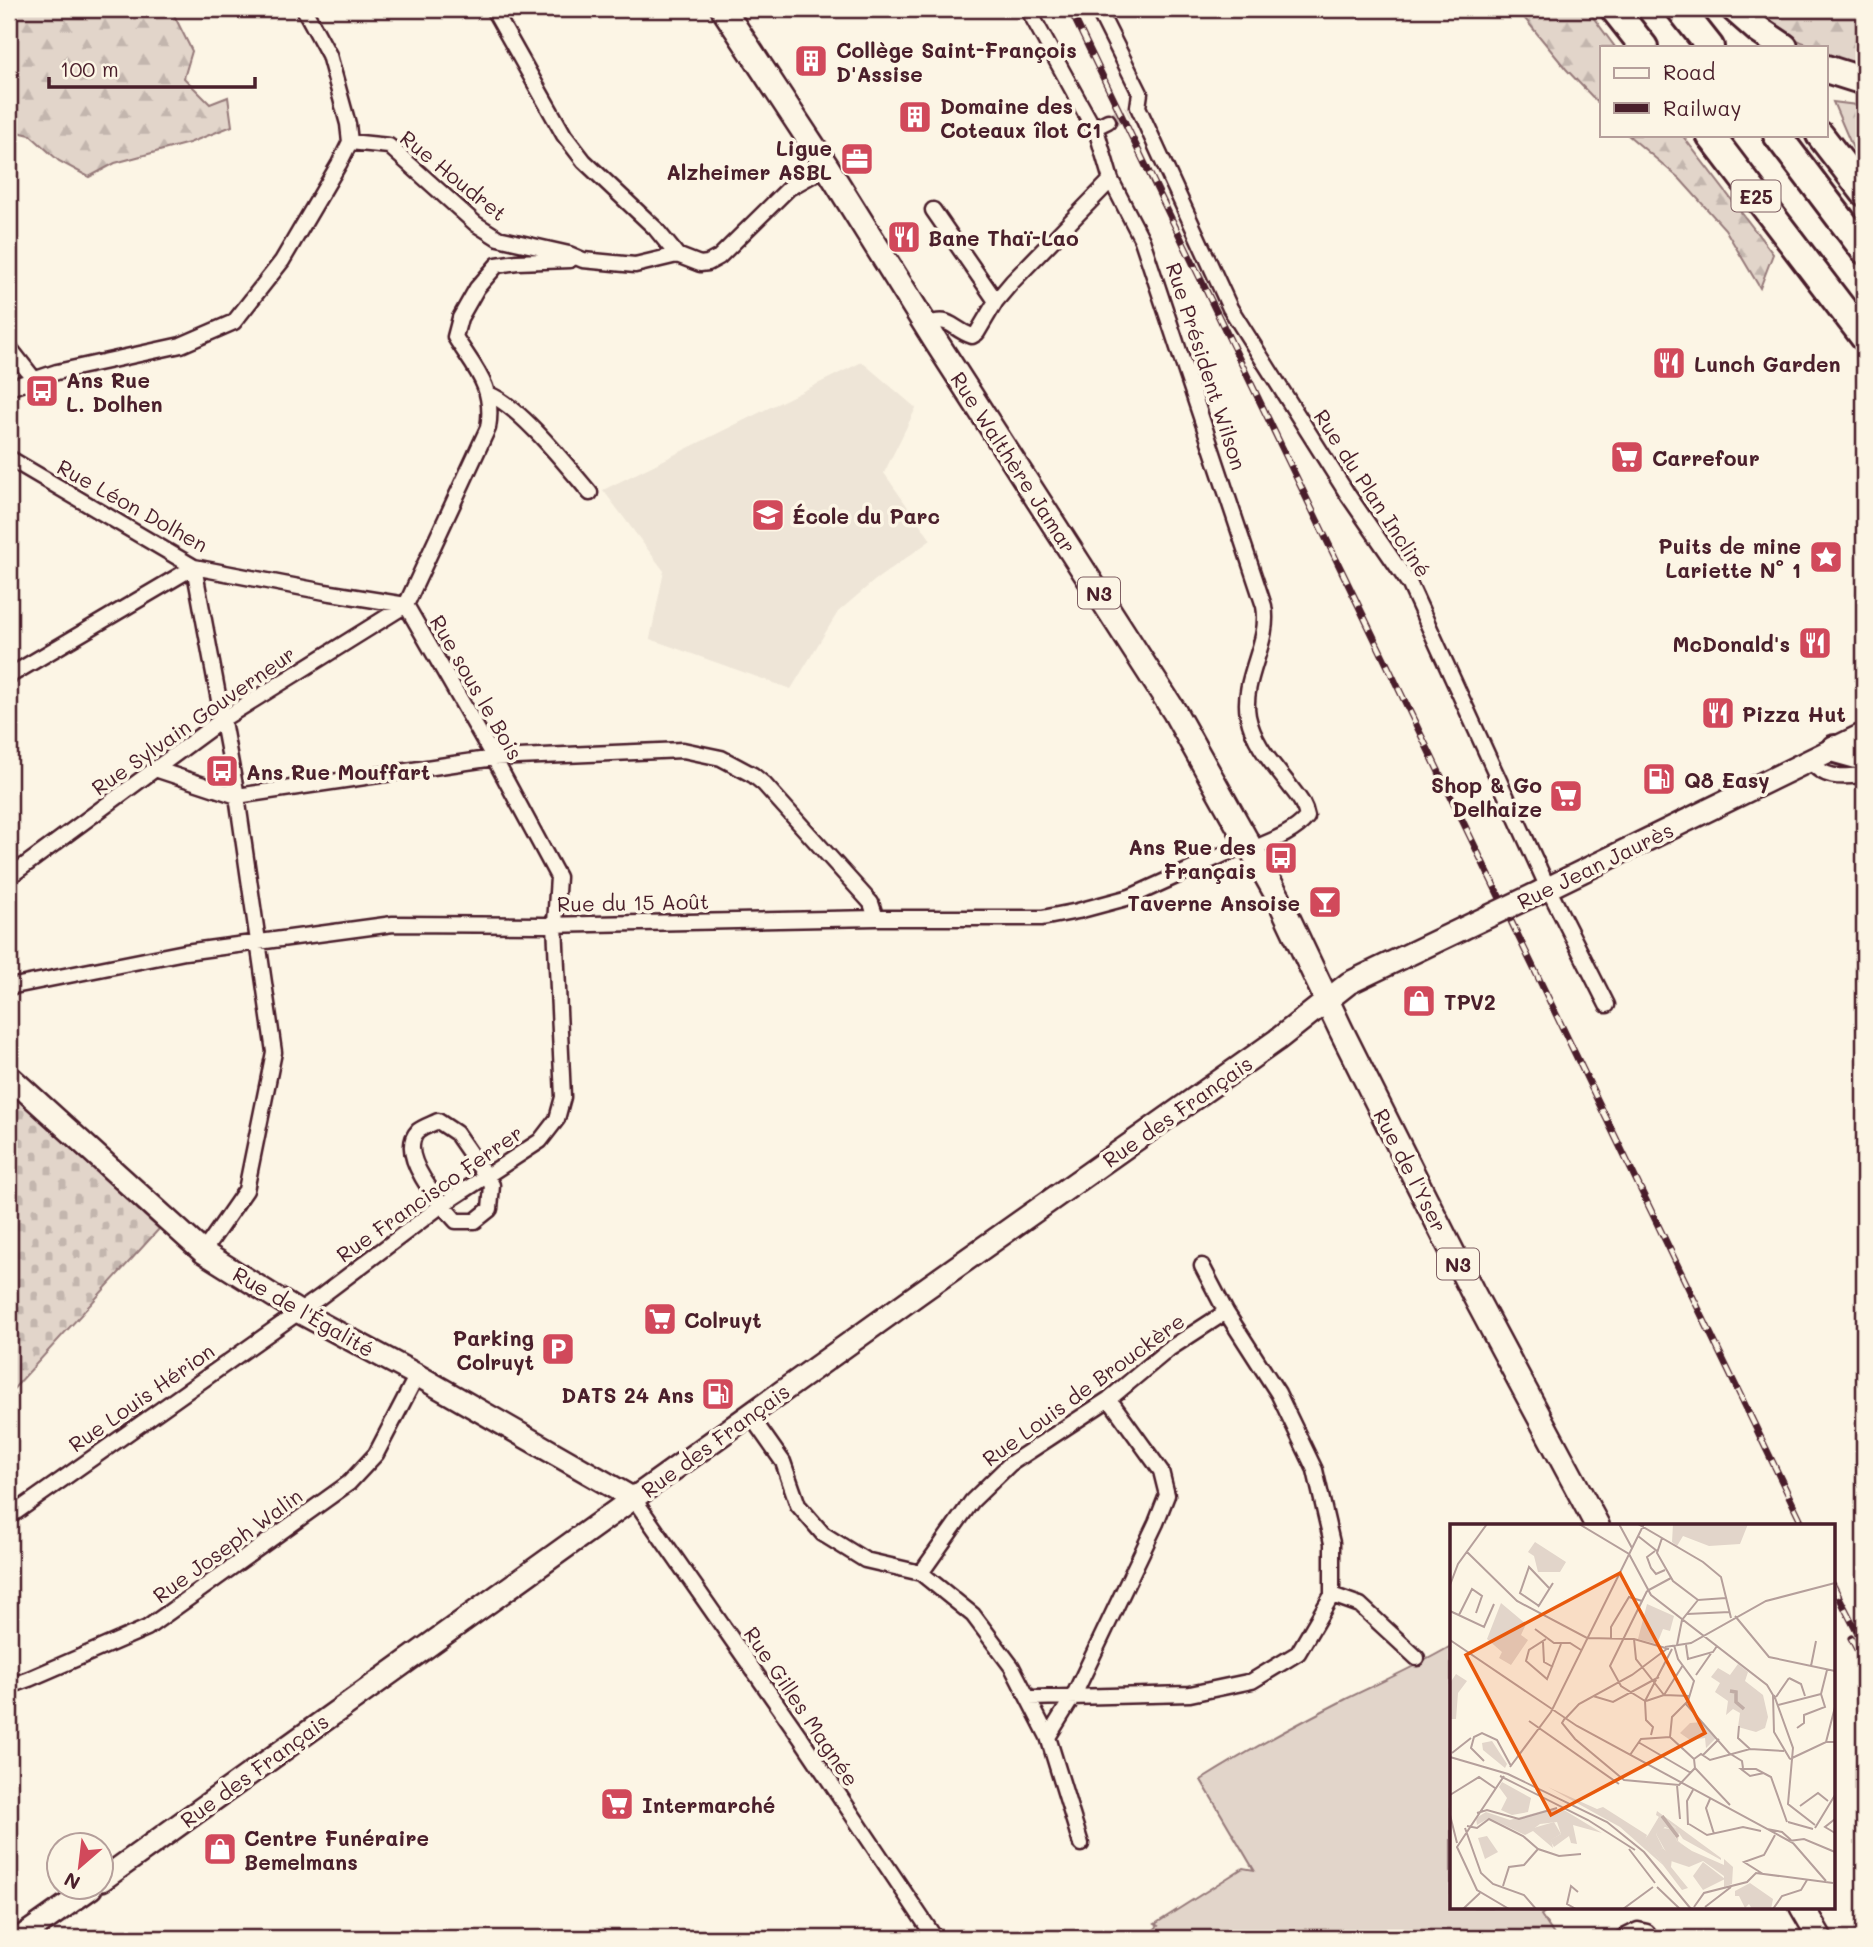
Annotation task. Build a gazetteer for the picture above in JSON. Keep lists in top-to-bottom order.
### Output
{
  "streets": {
    "highway": ["E25"],
    "main road": [
      "Rue Walthère Jamar",
      "N3",
      "Rue Jean Jaurès",
      "Rue des Français",
      "Rue de l'Yser",
      "Rue de l'Égalité"
    ],
    "street": [
      "Rue Houdret",
      "Rue Président Wilson",
      "Rue du Plan Incliné",
      "Rue Léon Dolhen",
      "Rue sous le Bois",
      "Rue Sylvain Gouverneur",
      "Rue du 15 Août",
      "Rue Francisco Ferrer",
      "Rue Louis de Brouckère",
      "Rue Louis Hérion",
      "Rue Joseph Walin",
      "Rue Gilles Magnée"
    ]
  },
  "crossings": [
    ["Rue Houdret", "Rue Walthère Jamar"],
    ["Rue Houdret", "Rue sous le Bois"],
    ["Rue Président Wilson", "Rue Walthère Jamar"],
    ["Rue Président Wilson", "Rue du 15 Août"],
    ["Rue Walthère Jamar", "Rue Jean Jaurès"],
    ["Rue Walthère Jamar", "Rue du 15 Août"],
    ["Rue Walthère Jamar", "Rue des Français"],
    ["Rue Walthère Jamar", "Rue de l'Yser"],
    ["Rue du Plan Incliné", "Rue Jean Jaurès"],
    ["Rue Léon Dolhen", "Rue sous le Bois"],
    ["Rue Léon Dolhen", "Rue Sylvain Gouverneur"],
    ["Rue sous le Bois", "Rue Sylvain Gouverneur"],
    ["Rue sous le Bois", "Rue du 15 Août"],
    ["Rue sous le Bois", "Rue Francisco Ferrer"],
    ["Rue Jean Jaurès", "Rue des Français"],
    ["Rue Jean Jaurès", "Rue de l'Yser"],
    ["Rue du 15 Août", "Rue Francisco Ferrer"],
    ["Rue des Français", "Rue de l'Yser"],
    ["Rue des Français", "Rue de l'Égalité"],
    ["Rue des Français", "Rue Gilles Magnée"],
    ["Rue Francisco Ferrer", "Rue de l'Égalité"],
    ["Rue Francisco Ferrer", "Rue Louis Hérion"],
    ["Rue de l'Égalité", "Rue Louis Hérion"],
    ["Rue de l'Égalité", "Rue Joseph Walin"],
    ["Rue de l'Égalité", "Rue Gilles Magnée"]
  ],
  "places": {
    "building": ["Collège Saint-François D'Assise", "Domaine des Coteaux îlot C1"],
    "office": ["Ligue Alzheimer ASBL"],
    "restaurant": [
      "Bane Thaï-Lao",
      "Lunch Garden",
      "McDonald's",
      "Pizza Hut"
    ],
    "bus stop": ["Ans Rue L. Dolhen", "Ans Rue Mouffart", "Ans Rue des Français"],
    "supermarket": [
      "Carrefour",
      "Shop & Go Delhaize",
      "Colruyt",
      "Intermarché"
    ],
    "school or university": ["École du Parc"],
    "place": ["Puits de mine Lariette N° 1"],
    "fuel station": ["Q8 Easy", "DATS 24 Ans"],
    "bar": ["Taverne Ansoise"],
    "shop": ["TPV2", "Centre Funéraire Bemelmans"],
    "parking": ["Parking Colruyt"]
  },
  "legend": ["Road", "Railway"],
  "scale_bar": "100 m",
  "north": "bottom left"
}
